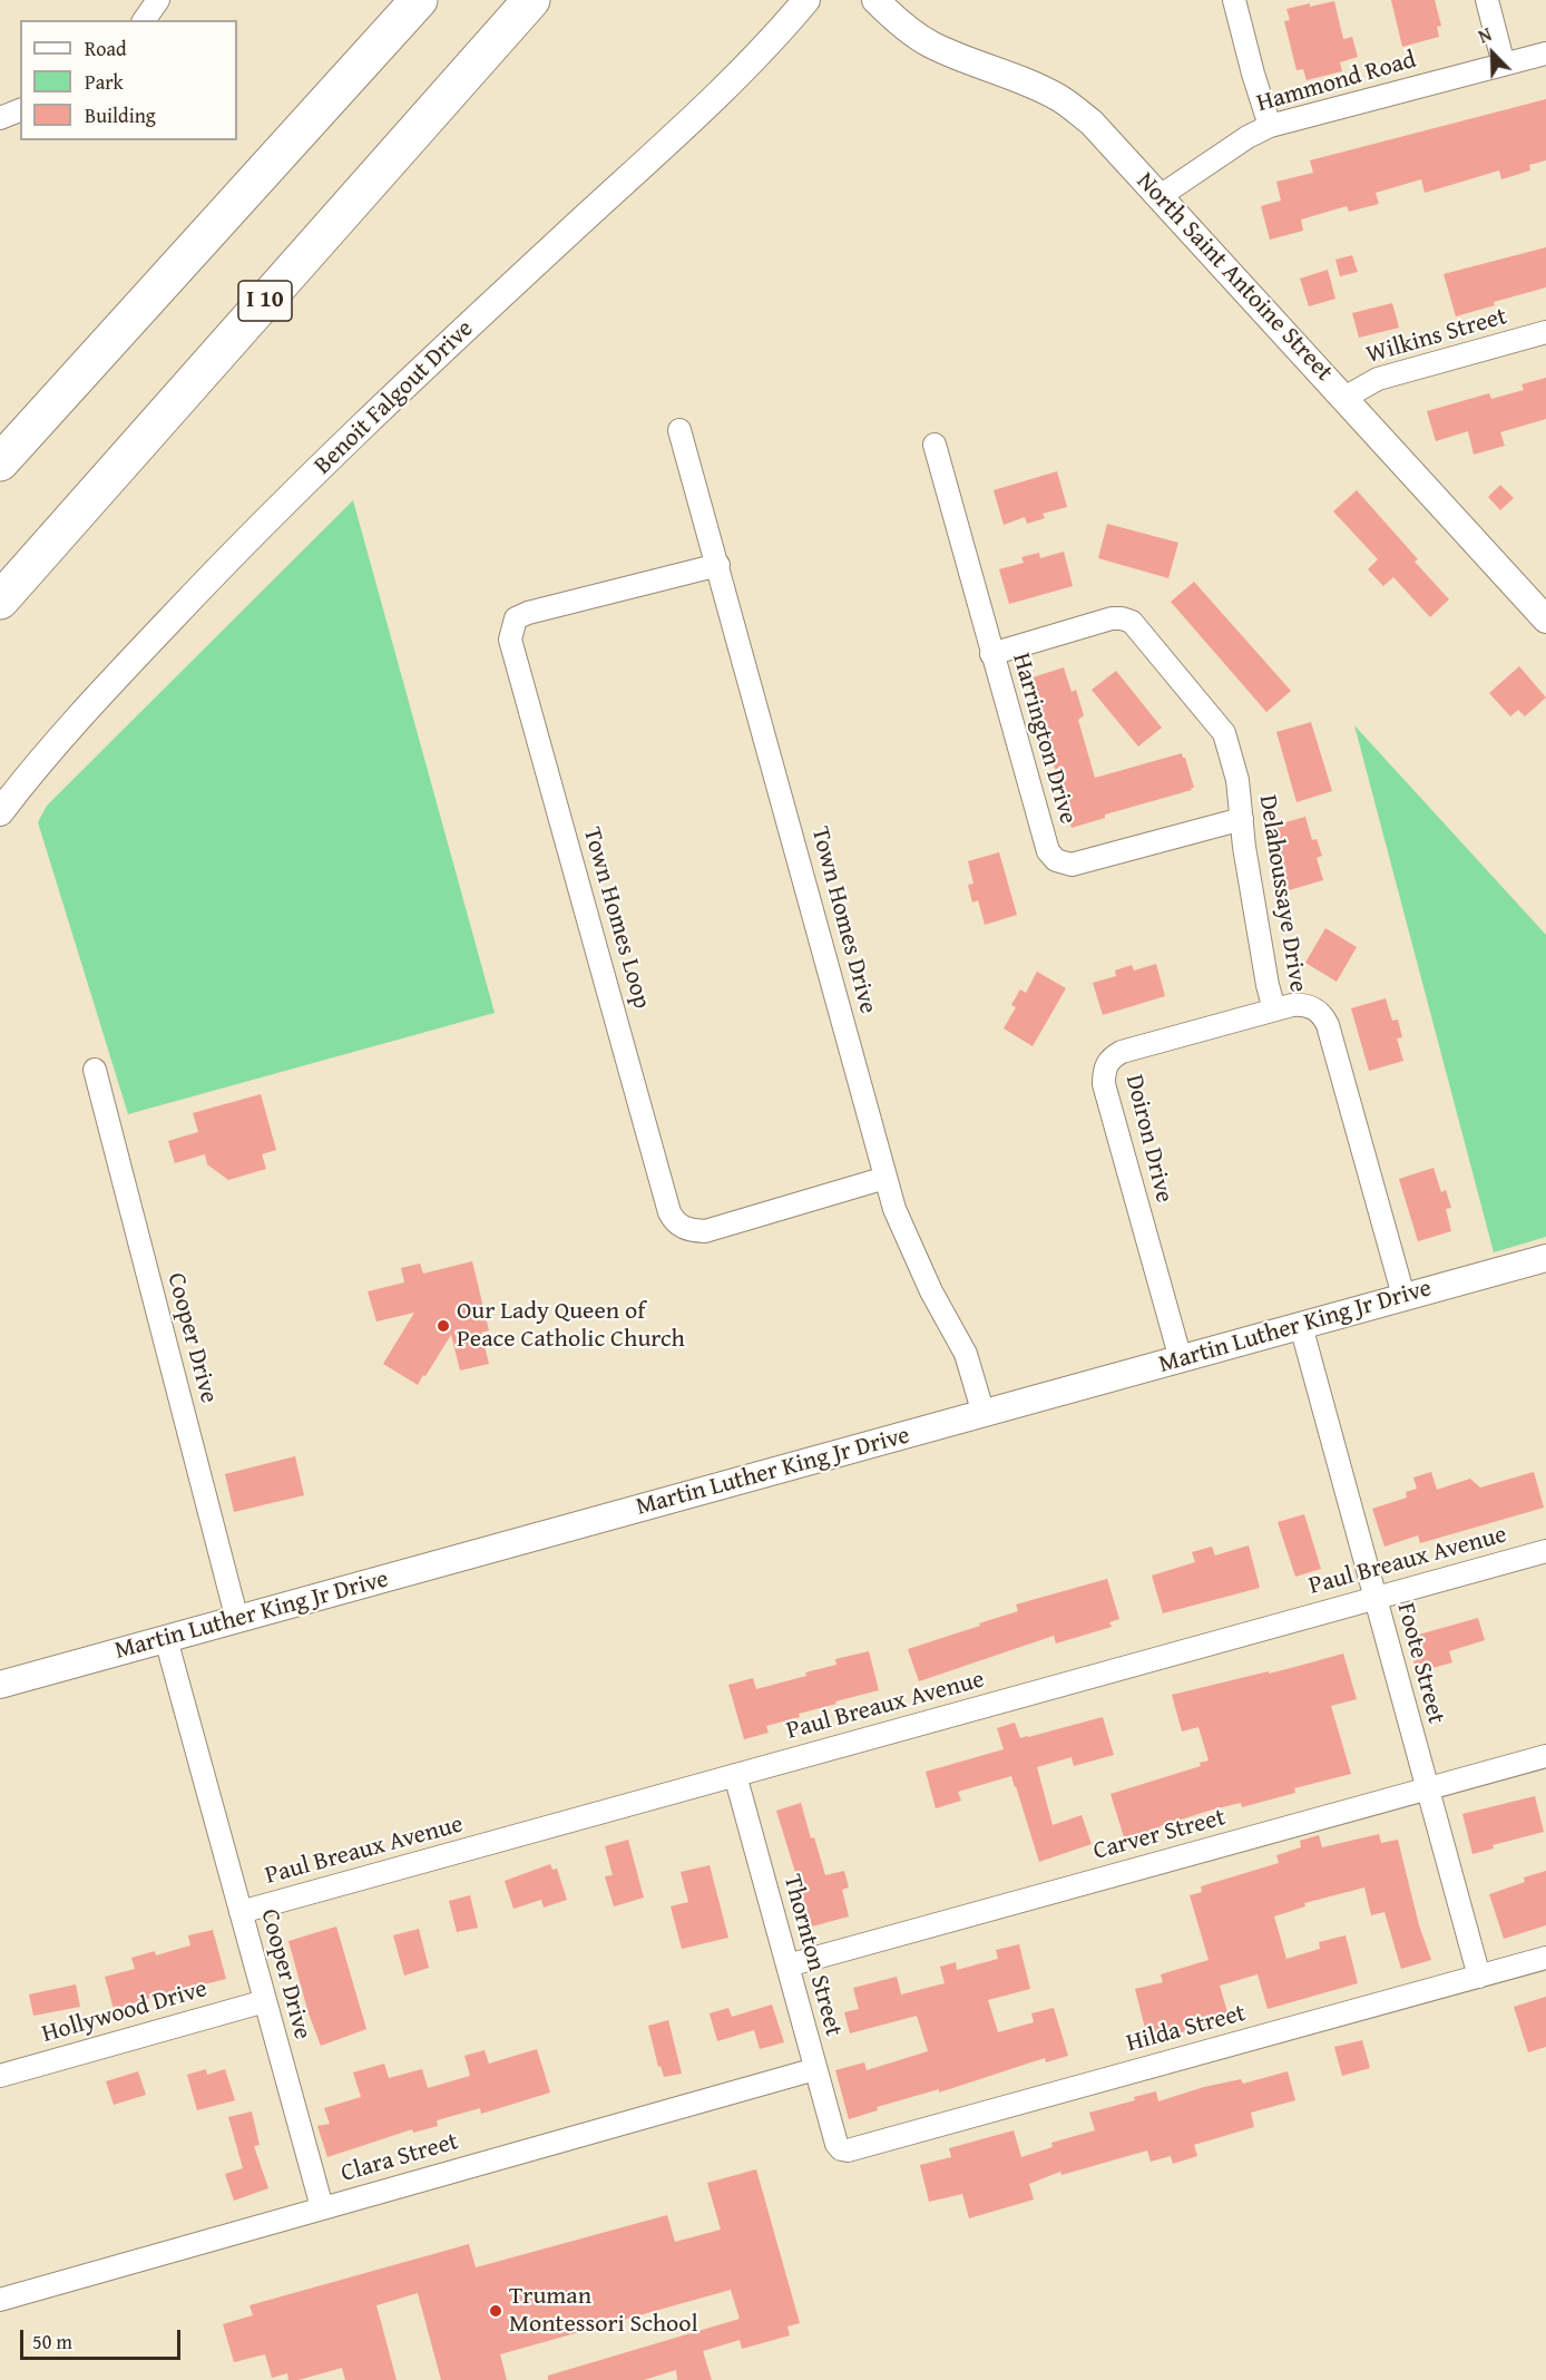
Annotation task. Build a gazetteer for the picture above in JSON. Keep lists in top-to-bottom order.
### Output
{
  "streets": {
    "highway": ["I 10"],
    "street": [
      "Hammond Road",
      "North Saint Antoine Street",
      "Wilkins Street",
      "Benoit Falgout Drive",
      "Harrington Drive",
      "Delahoussaye Drive",
      "Town Homes Loop",
      "Town Homes Drive",
      "Doiron Drive",
      "Martin Luther King Jr Drive",
      "Cooper Drive",
      "Paul Breaux Avenue",
      "Foote Street",
      "Carver Street",
      "Thornton Street",
      "Hollywood Drive",
      "Hilda Street",
      "Clara Street"
    ]
  },
  "crossings": [
    ["Hammond Road", "North Saint Antoine Street"],
    ["North Saint Antoine Street", "Wilkins Street"],
    ["Harrington Drive", "Delahoussaye Drive"],
    ["Delahoussaye Drive", "Doiron Drive"],
    ["Delahoussaye Drive", "Martin Luther King Jr Drive"],
    ["Town Homes Loop", "Town Homes Drive"],
    ["Town Homes Drive", "Martin Luther King Jr Drive"],
    ["Doiron Drive", "Martin Luther King Jr Drive"],
    ["Martin Luther King Jr Drive", "Cooper Drive"],
    ["Martin Luther King Jr Drive", "Foote Street"],
    ["Cooper Drive", "Paul Breaux Avenue"],
    ["Cooper Drive", "Hollywood Drive"],
    ["Cooper Drive", "Clara Street"],
    ["Paul Breaux Avenue", "Foote Street"],
    ["Paul Breaux Avenue", "Thornton Street"],
    ["Foote Street", "Carver Street"],
    ["Foote Street", "Hilda Street"],
    ["Carver Street", "Thornton Street"],
    ["Thornton Street", "Hilda Street"],
    ["Thornton Street", "Clara Street"]
  ],
  "places": ["Our Lady Queen of Peace Catholic Church", "Truman Montessori School"],
  "legend": ["Road", "Park", "Building"],
  "scale_bar": "50 m",
  "north": "top left"
}
